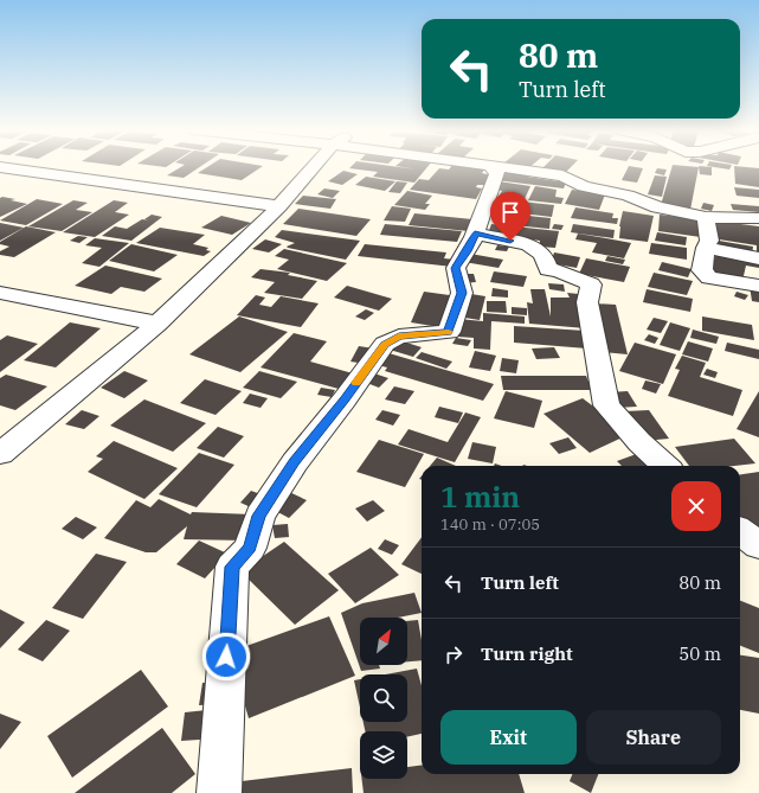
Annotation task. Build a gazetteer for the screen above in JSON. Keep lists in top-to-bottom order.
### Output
{
  "north": "top right",
  "page": {
    "turn": ["80 m", "Turn left"],
    "heading": ["1 min", "140 m · 07:05"],
    "list": [
      {
        "name": "Turn left",
        "value": "80 m"
      },
      {
        "name": "Turn right",
        "value": "50 m"
      }
    ],
    "buttons": ["Exit", "Share"]
  }
}
